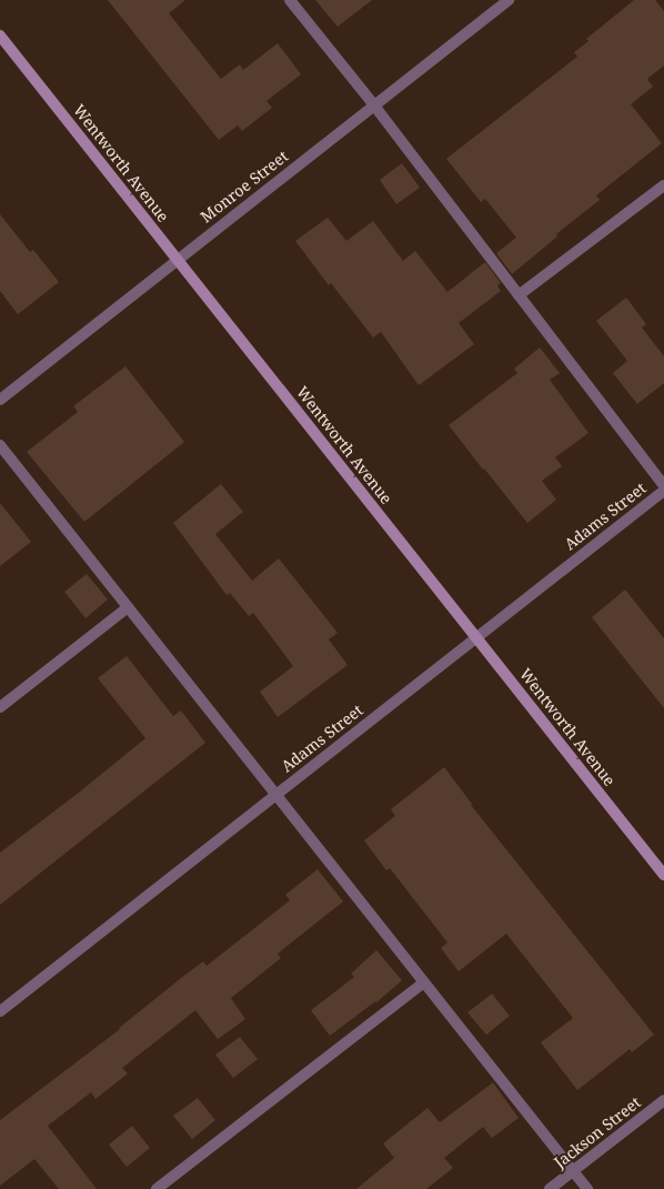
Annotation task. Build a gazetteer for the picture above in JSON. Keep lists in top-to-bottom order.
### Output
{
  "streets": {
    "street": [
      "Wentworth Avenue",
      "Monroe Street",
      "Adams Street",
      "Jackson Street"
    ]
  },
  "crossings": [
    ["Wentworth Avenue", "Monroe Street"],
    ["Wentworth Avenue", "Adams Street"]
  ]
}
